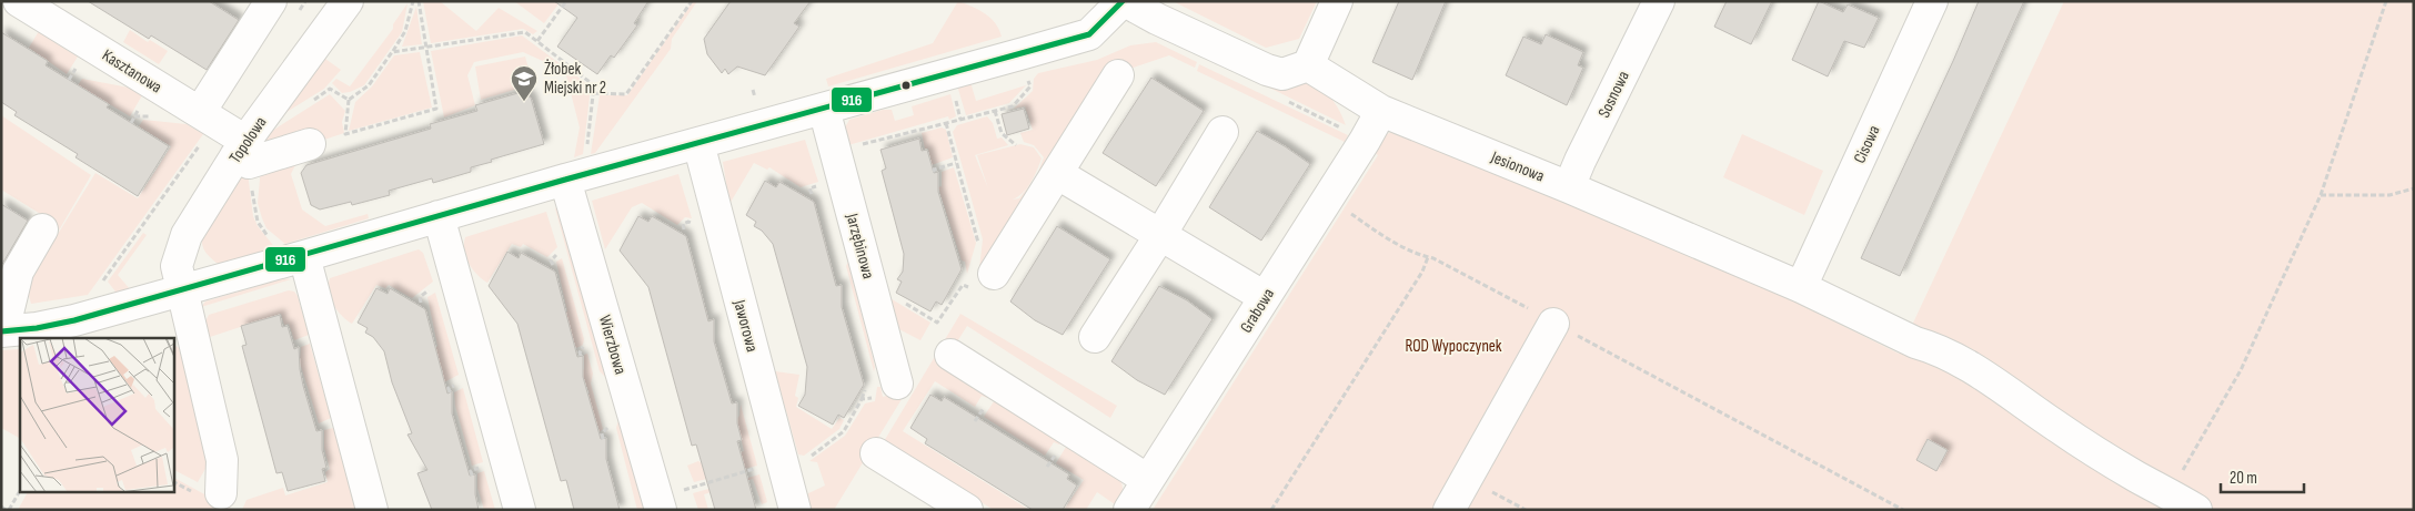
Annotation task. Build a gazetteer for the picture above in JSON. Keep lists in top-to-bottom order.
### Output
{
  "streets": {
    "street": [
      "Kasztanowa",
      "Sosnowa",
      "Topolowa",
      "Cisowa",
      "Jesionowa",
      "Jarzębinowa",
      "Grabowa",
      "Jaworowa",
      "Wierzbowa"
    ]
  },
  "crossings": [
    ["Kasztanowa", "Topolowa"],
    ["Sosnowa", "Jesionowa"],
    ["Cisowa", "Jesionowa"],
    ["Jesionowa", "Grabowa"]
  ],
  "parks": ["ROD Wypoczynek"],
  "places": {
    "school or university": ["Żłobek Miejski nr 2"]
  },
  "lines": ["transit line 916"],
  "scale_bar": "20 m"
}
